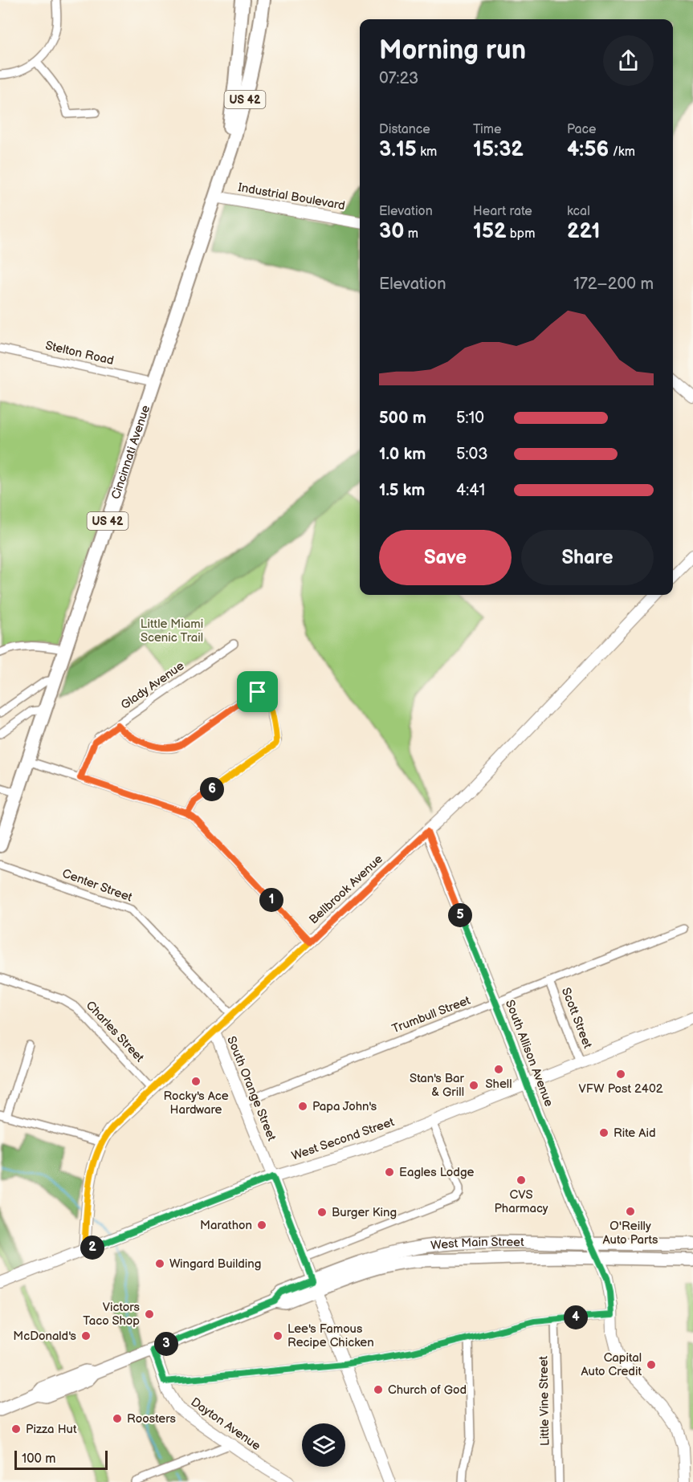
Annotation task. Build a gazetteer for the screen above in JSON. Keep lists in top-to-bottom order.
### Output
{
  "streets": {
    "highway": ["US 42", "Cincinnati Avenue"],
    "main road": ["West Main Street"],
    "street": [
      "Industrial Boulevard",
      "Stelton Road",
      "Glady Avenue",
      "Center Street",
      "Bellbrook Avenue",
      "Trumbull Street",
      "Scott Street",
      "Charles Street",
      "South Allison Avenue",
      "South Orange Street",
      "West Second Street",
      "Little Vine Street",
      "Dayton Avenue"
    ]
  },
  "crossings": [
    ["Industrial Boulevard", "Cincinnati Avenue"],
    ["Stelton Road", "Cincinnati Avenue"],
    ["Center Street", "Bellbrook Avenue"],
    ["Bellbrook Avenue", "Charles Street"],
    ["Bellbrook Avenue", "South Allison Avenue"],
    ["Bellbrook Avenue", "South Orange Street"],
    ["Bellbrook Avenue", "West Second Street"],
    ["Trumbull Street", "Scott Street"],
    ["Trumbull Street", "South Allison Avenue"],
    ["Trumbull Street", "South Orange Street"],
    ["Scott Street", "West Second Street"],
    ["South Allison Avenue", "West Second Street"],
    ["South Allison Avenue", "West Main Street"],
    ["South Orange Street", "West Second Street"],
    ["South Orange Street", "West Main Street"],
    ["West Main Street", "Dayton Avenue"]
  ],
  "parks": ["Little Miami Scenic Trail"],
  "places": [
    "Shell",
    "VFW Post 2402",
    "Rocky's Ace Hardware",
    "Stan's Bar & Grill",
    "Papa John's",
    "Rite Aid",
    "Eagles Lodge",
    "CVS Pharmacy",
    "O'Reilly Auto Parts",
    "Burger King",
    "Marathon",
    "Wingard Building",
    "Victors Taco Shop",
    "McDonald's",
    "Lee's Famous Recipe Chicken",
    "Capital Auto Credit",
    "Church of God",
    "Roosters",
    "Pizza Hut"
  ],
  "scale_bar": "100 m",
  "page": {
    "heading": ["Morning run", "07:23"],
    "stats": [
      ["Distance", "3.15 km"],
      ["Time", "15:32"],
      ["Pace", "4:56 /km"],
      ["Elevation", "30 m"],
      ["Heart rate", "152 bpm"],
      ["kcal", "221"]
    ],
    "chart": ["Elevation", "172–200 m"],
    "list": [
      {
        "name": "500 m",
        "note": "5:10"
      },
      {
        "name": "1.0 km",
        "note": "5:03"
      },
      {
        "name": "1.5 km",
        "note": "4:41"
      }
    ],
    "buttons": ["Save", "Share"],
    "pins": [
      "6",
      "1",
      "5",
      "2",
      "4",
      "3"
    ],
    "scale": "100 m"
  }
}
